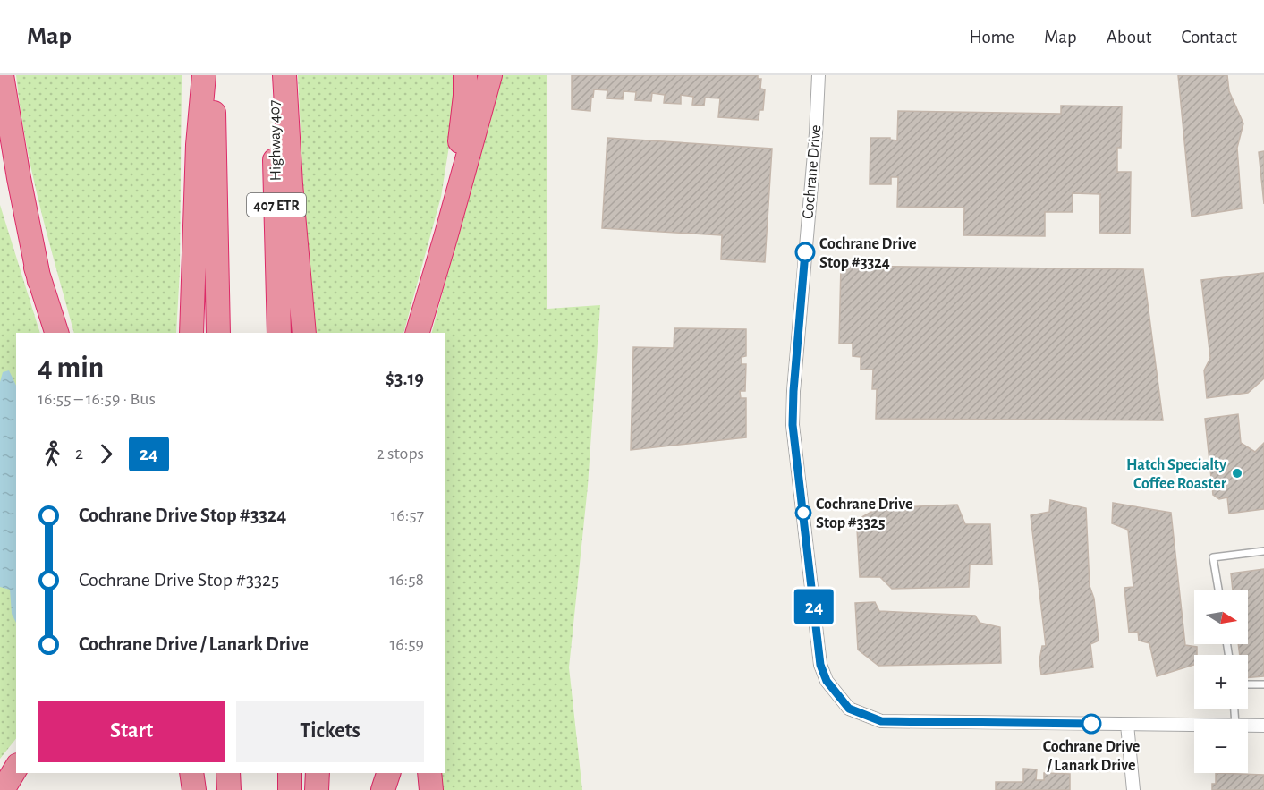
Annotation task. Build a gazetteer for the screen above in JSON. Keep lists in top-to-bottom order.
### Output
{
  "streets": {
    "highway": ["Highway 407", "407 ETR"],
    "street": ["Cochrane Drive"]
  },
  "places": [
    "Cochrane Drive Stop #3324",
    "Hatch Specialty Coffee Roaster",
    "Cochrane Drive Stop #3325",
    "Cochrane Drive / Lanark Drive"
  ],
  "lines": ["bus line 24"],
  "north": "right",
  "page": {
    "header": "Map",
    "nav": [
      "Home",
      "Map",
      "About",
      "Contact"
    ],
    "on_map": "24",
    "heading": ["4 min", "16:55 – 16:59 · Bus", "$3.19"],
    "legs": ["2", "24", "2 stops"],
    "list": [
      {
        "name": "Cochrane Drive Stop #3324",
        "value": "16:57"
      },
      {
        "name": "Cochrane Drive Stop #3325",
        "value": "16:58"
      },
      {
        "name": "Cochrane Drive / Lanark Drive",
        "value": "16:59"
      }
    ],
    "map_buttons": ["+", "−"],
    "buttons": ["Start", "Tickets"]
  }
}
